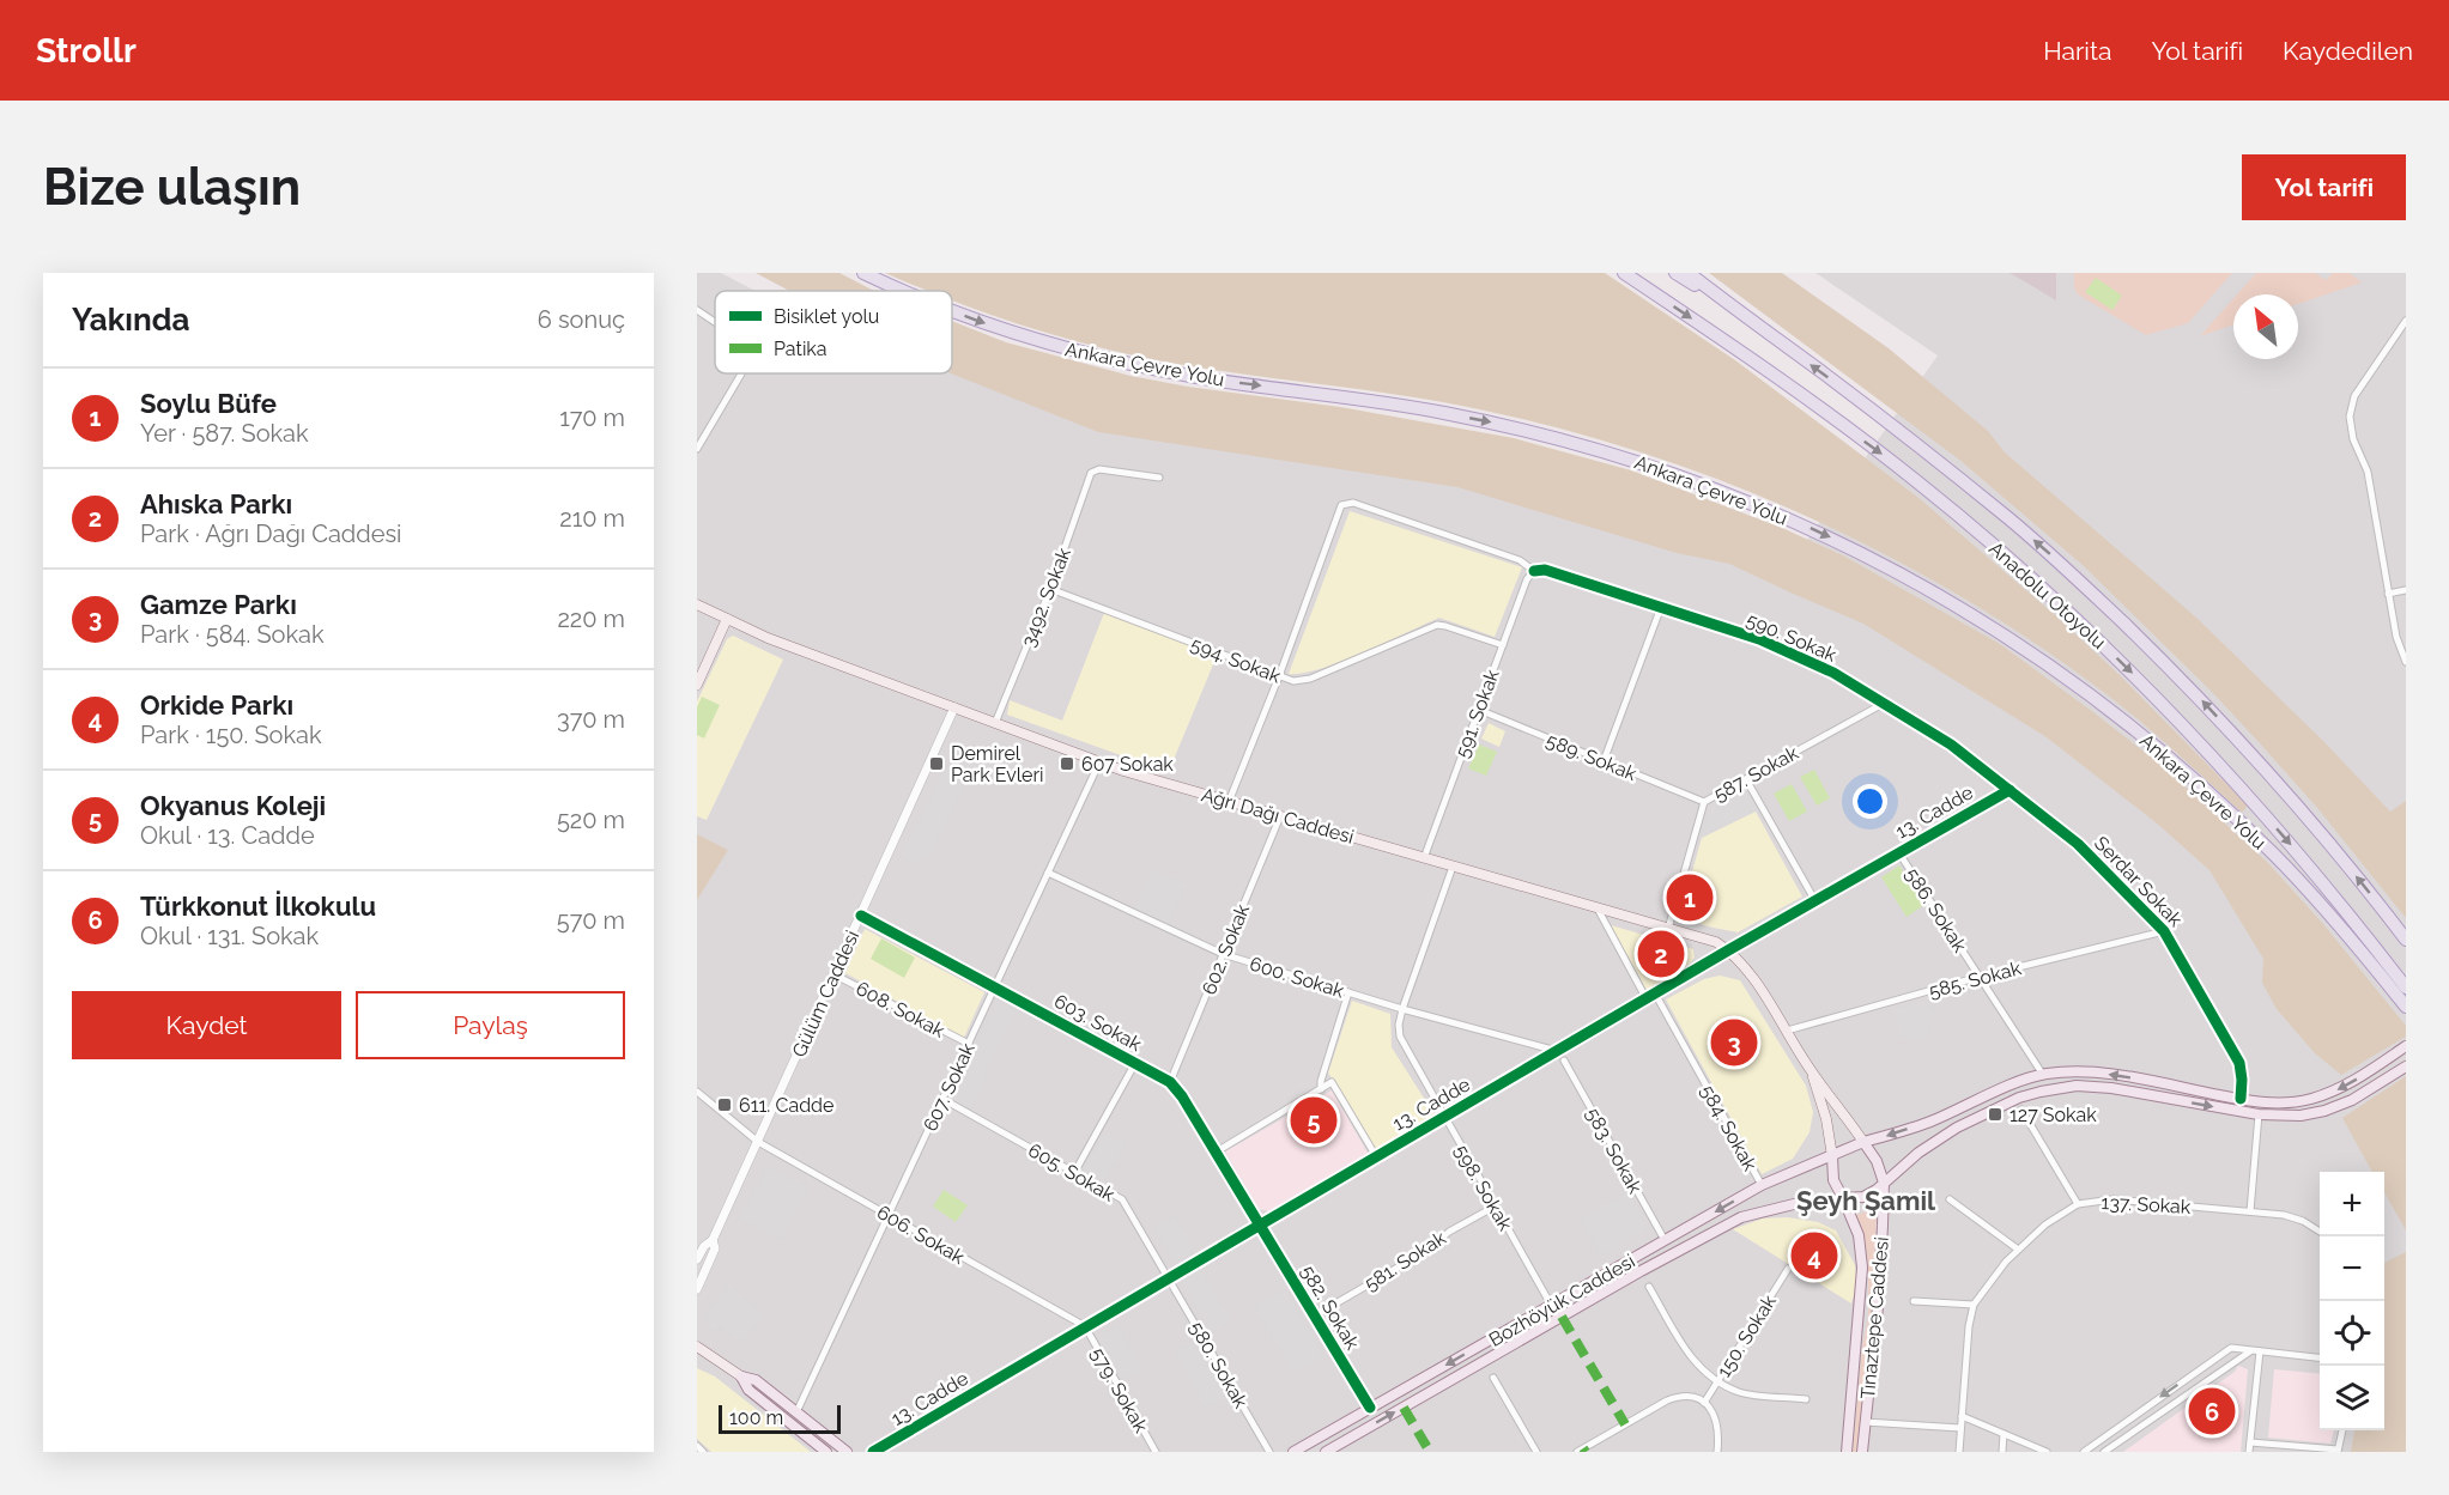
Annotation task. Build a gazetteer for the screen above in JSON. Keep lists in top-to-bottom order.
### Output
{
  "streets": {
    "highway": ["Ankara Çevre Yolu", "Anadolu Otoyolu"],
    "main road": ["Ağrı Dağı Caddesi", "Bozhöyük Caddesi", "Tınaztepe Caddesi"],
    "street": [
      "3492. Sokak",
      "590. Sokak",
      "594. Sokak",
      "591. Sokak",
      "589. Sokak",
      "587. Sokak",
      "13. Cadde",
      "Serdar Sokak",
      "586. Sokak",
      "602. Sokak",
      "600. Sokak",
      "585. Sokak",
      "Gülüm Caddesi",
      "608. Sokak",
      "603. Sokak",
      "607. Sokak",
      "584. Sokak",
      "583. Sokak",
      "605. Sokak",
      "598. Sokak",
      "137. Sokak",
      "606. Sokak",
      "581. Sokak",
      "582. Sokak",
      "150. Sokak",
      "580. Sokak",
      "579. Sokak"
    ]
  },
  "crossings": [
    ["3492. Sokak", "594. Sokak"],
    ["3492. Sokak", "Ağrı Dağı Caddesi"],
    ["590. Sokak", "594. Sokak"],
    ["590. Sokak", "591. Sokak"],
    ["590. Sokak", "587. Sokak"],
    ["590. Sokak", "13. Cadde"],
    ["590. Sokak", "Serdar Sokak"],
    ["594. Sokak", "591. Sokak"],
    ["591. Sokak", "589. Sokak"],
    ["591. Sokak", "Ağrı Dağı Caddesi"],
    ["589. Sokak", "587. Sokak"],
    ["587. Sokak", "Ağrı Dağı Caddesi"],
    ["13. Cadde", "Ağrı Dağı Caddesi"],
    ["13. Cadde", "Serdar Sokak"],
    ["13. Cadde", "586. Sokak"],
    ["13. Cadde", "600. Sokak"],
    ["13. Cadde", "603. Sokak"],
    ["13. Cadde", "584. Sokak"],
    ["13. Cadde", "605. Sokak"],
    ["13. Cadde", "598. Sokak"],
    ["13. Cadde", "606. Sokak"],
    ["13. Cadde", "582. Sokak"],
    ["13. Cadde", "580. Sokak"],
    ["13. Cadde", "579. Sokak"],
    ["Ağrı Dağı Caddesi", "602. Sokak"],
    ["Ağrı Dağı Caddesi", "585. Sokak"],
    ["Ağrı Dağı Caddesi", "Gülüm Caddesi"],
    ["Ağrı Dağı Caddesi", "607. Sokak"],
    ["Ağrı Dağı Caddesi", "584. Sokak"],
    ["Ağrı Dağı Caddesi", "598. Sokak"],
    ["Ağrı Dağı Caddesi", "Bozhöyük Caddesi"],
    ["Ağrı Dağı Caddesi", "Tınaztepe Caddesi"],
    ["Serdar Sokak", "585. Sokak"],
    ["586. Sokak", "585. Sokak"],
    ["602. Sokak", "600. Sokak"],
    ["602. Sokak", "603. Sokak"],
    ["600. Sokak", "607. Sokak"],
    ["600. Sokak", "598. Sokak"],
    ["Gülüm Caddesi", "608. Sokak"],
    ["Gülüm Caddesi", "603. Sokak"],
    ["Gülüm Caddesi", "606. Sokak"],
    ["608. Sokak", "607. Sokak"],
    ["603. Sokak", "607. Sokak"],
    ["603. Sokak", "582. Sokak"],
    ["607. Sokak", "605. Sokak"],
    ["607. Sokak", "606. Sokak"],
    ["584. Sokak", "Bozhöyük Caddesi"],
    ["583. Sokak", "Bozhöyük Caddesi"],
    ["605. Sokak", "580. Sokak"],
    ["598. Sokak", "581. Sokak"],
    ["598. Sokak", "Bozhöyük Caddesi"],
    ["606. Sokak", "579. Sokak"],
    ["581. Sokak", "582. Sokak"],
    ["Bozhöyük Caddesi", "582. Sokak"],
    ["Bozhöyük Caddesi", "Tınaztepe Caddesi"]
  ],
  "districts": ["Şeyh Şamil"],
  "places": {
    "transit": [
      "Demirel Park Evleri",
      "607 Sokak",
      "611. Cadde",
      "127 Sokak"
    ]
  },
  "legend": ["Bisiklet yolu", "Patika"],
  "scale_bar": "100 m",
  "north": "top left",
  "page": {
    "header": "Strollr",
    "nav": ["Harita", "Yol tarifi", "Kaydedilen"],
    "buttons": [
      "Yol tarifi",
      ["Kaydet", "Paylaş"]
    ],
    "title": "Bize ulaşın",
    "heading": ["Yakında", "6 sonuç"],
    "list": [
      {
        "mark": "1",
        "name": "Soylu Büfe",
        "note": "Yer · 587. Sokak",
        "value": "170 m"
      },
      {
        "mark": "2",
        "name": "Ahıska Parkı",
        "note": "Park · Ağrı Dağı Caddesi",
        "value": "210 m"
      },
      {
        "mark": "3",
        "name": "Gamze Parkı",
        "note": "Park · 584. Sokak",
        "value": "220 m"
      },
      {
        "mark": "4",
        "name": "Orkide Parkı",
        "note": "Park · 150. Sokak",
        "value": "370 m"
      },
      {
        "mark": "5",
        "name": "Okyanus Koleji",
        "note": "Okul · 13. Cadde",
        "value": "520 m"
      },
      {
        "mark": "6",
        "name": "Türkkonut İlkokulu",
        "note": "Okul · 131. Sokak",
        "value": "570 m"
      }
    ],
    "pins": [
      "1",
      "2",
      "3",
      "5",
      "4",
      "6"
    ],
    "map_buttons": ["+", "−"],
    "scale": "100 m"
  }
}
